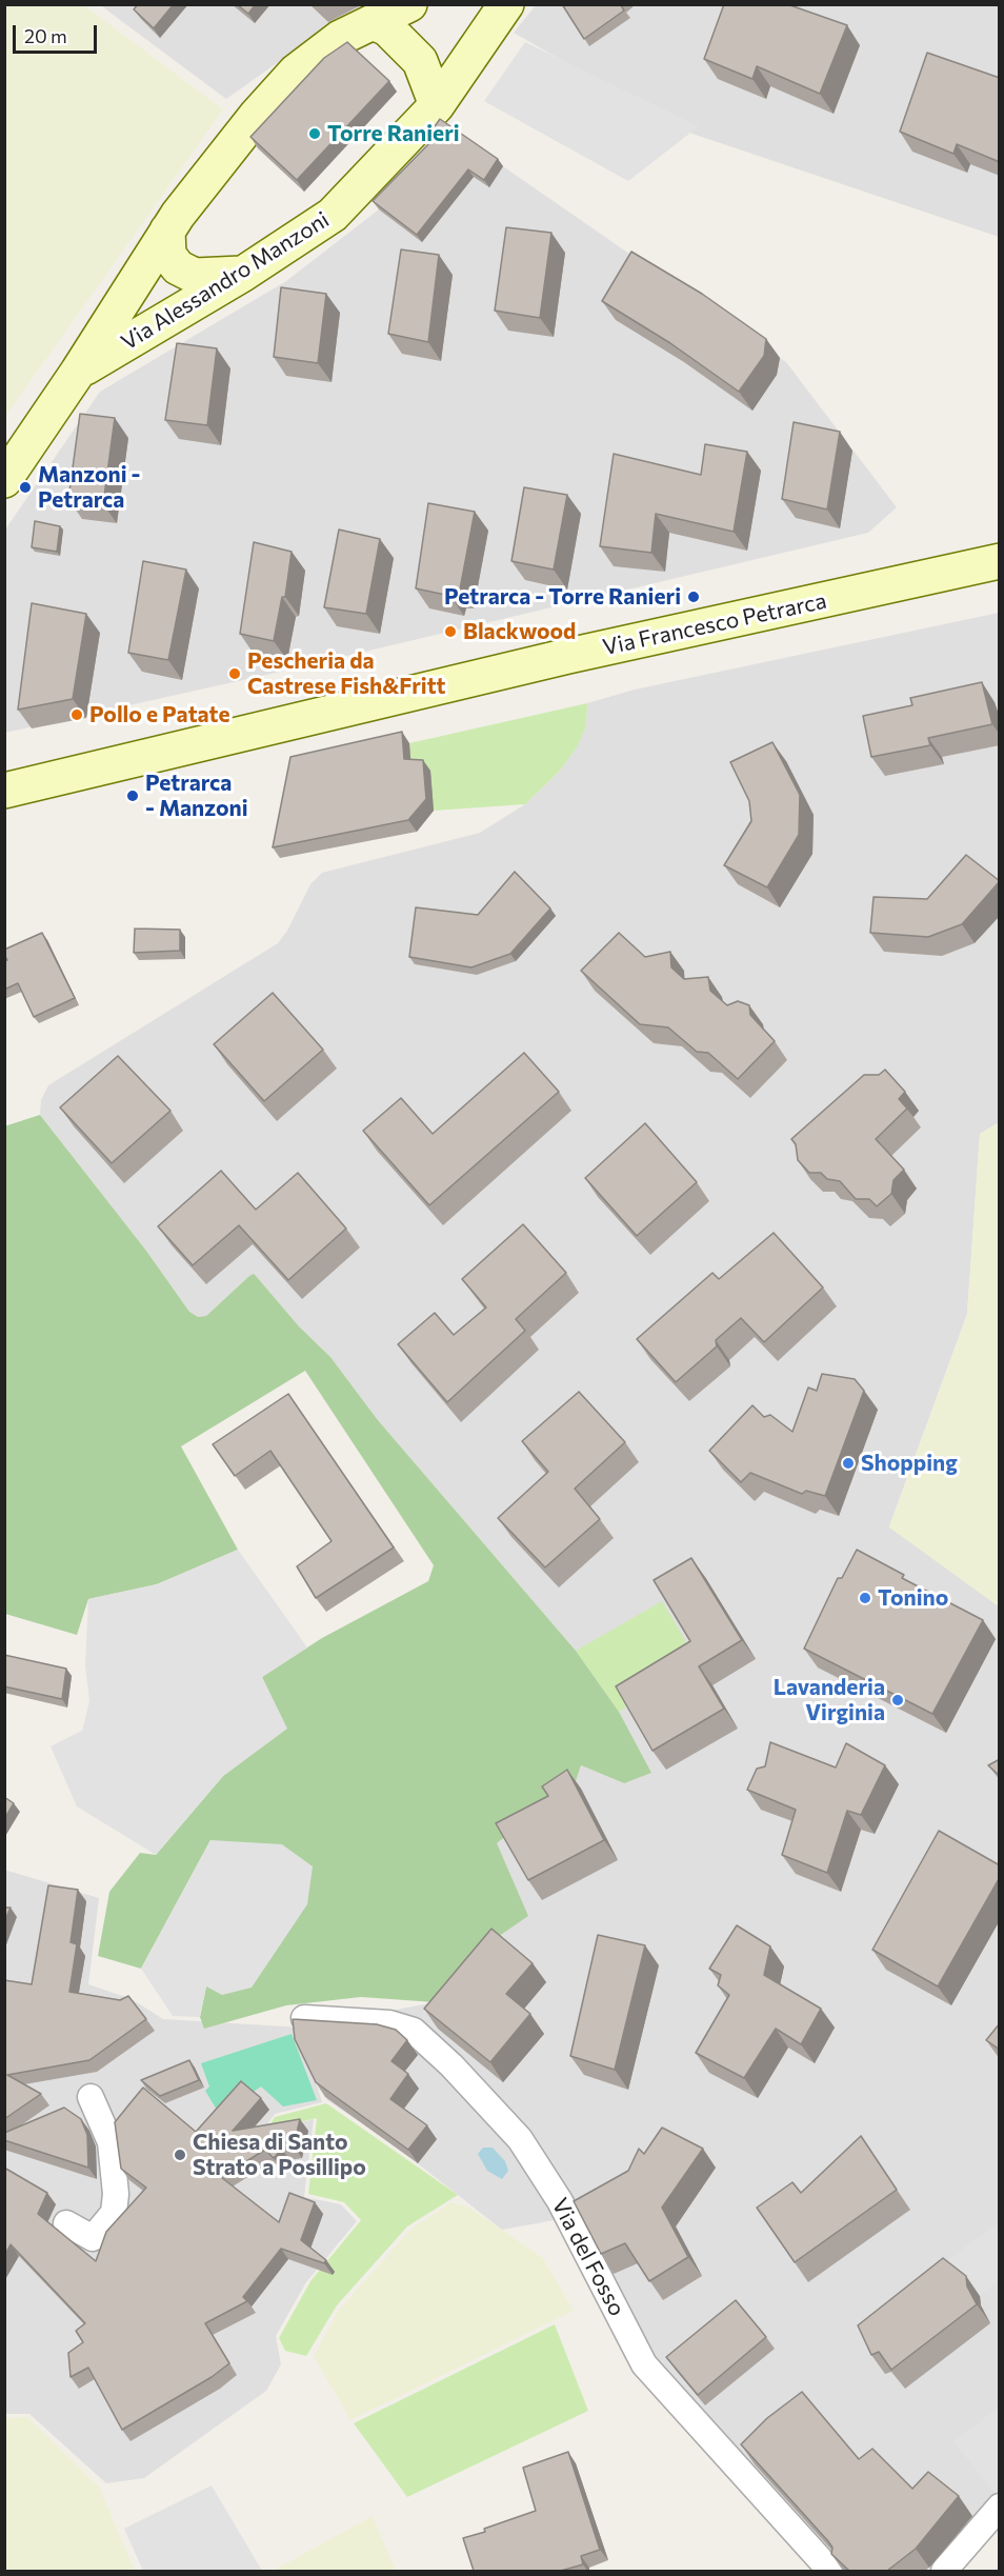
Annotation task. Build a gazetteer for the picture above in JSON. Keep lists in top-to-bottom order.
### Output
{
  "streets": {
    "street": ["Via Alessandro Manzoni", "Via Francesco Petrarca", "Via del Fosso"]
  },
  "places": [
    "Torre Ranieri",
    "Manzoni - Petrarca",
    "Petrarca - Torre Ranieri",
    "Blackwood",
    "Pescheria da Castrese Fish&Fritt",
    "Pollo e Patate",
    "Petrarca - Manzoni",
    "Shopping",
    "Tonino",
    "Lavanderia Virginia",
    "Chiesa di Santo Strato a Posillipo"
  ],
  "scale_bar": "20 m"
}
